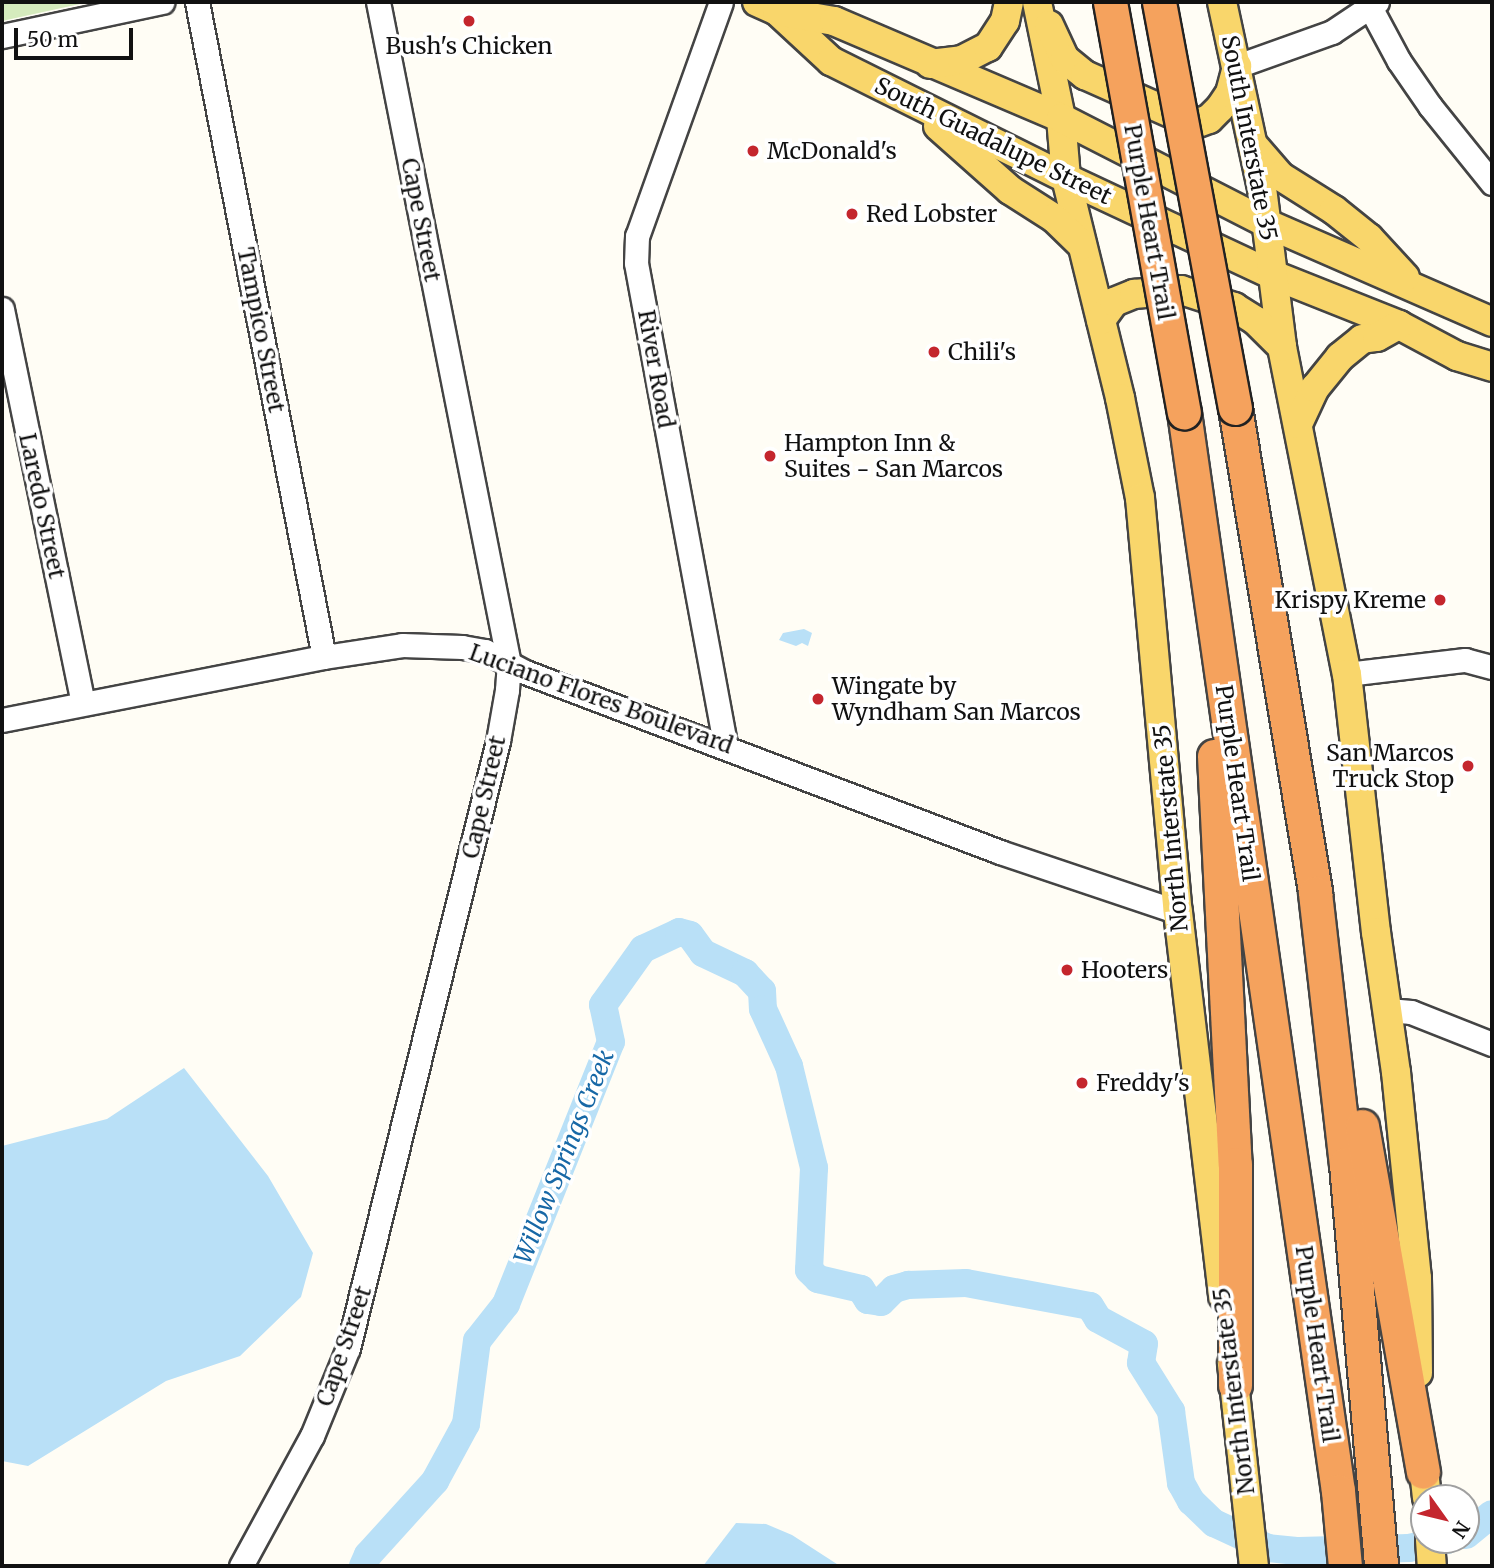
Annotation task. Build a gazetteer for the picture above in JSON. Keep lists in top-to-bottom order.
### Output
{
  "streets": {
    "highway": ["Purple Heart Trail"],
    "main road": ["South Interstate 35", "South Guadalupe Street", "North Interstate 35"],
    "street": [
      "Cape Street",
      "Tampico Street",
      "River Road",
      "Laredo Street",
      "Luciano Flores Boulevard"
    ]
  },
  "crossings": [
    ["South Interstate 35", "South Guadalupe Street"],
    ["South Guadalupe Street", "North Interstate 35"],
    ["Cape Street", "Luciano Flores Boulevard"],
    ["Tampico Street", "Luciano Flores Boulevard"],
    ["River Road", "Luciano Flores Boulevard"],
    ["Laredo Street", "Luciano Flores Boulevard"],
    ["Luciano Flores Boulevard", "North Interstate 35"]
  ],
  "water": ["Willow Springs Creek"],
  "places": [
    "Bush's Chicken",
    "McDonald's",
    "Red Lobster",
    "Chili's",
    "Hampton Inn & Suites - San Marcos",
    "Krispy Kreme",
    "Wingate by Wyndham San Marcos",
    "San Marcos Truck Stop",
    "Hooters",
    "Freddy's"
  ],
  "scale_bar": "50 m",
  "north": "bottom right"
}
